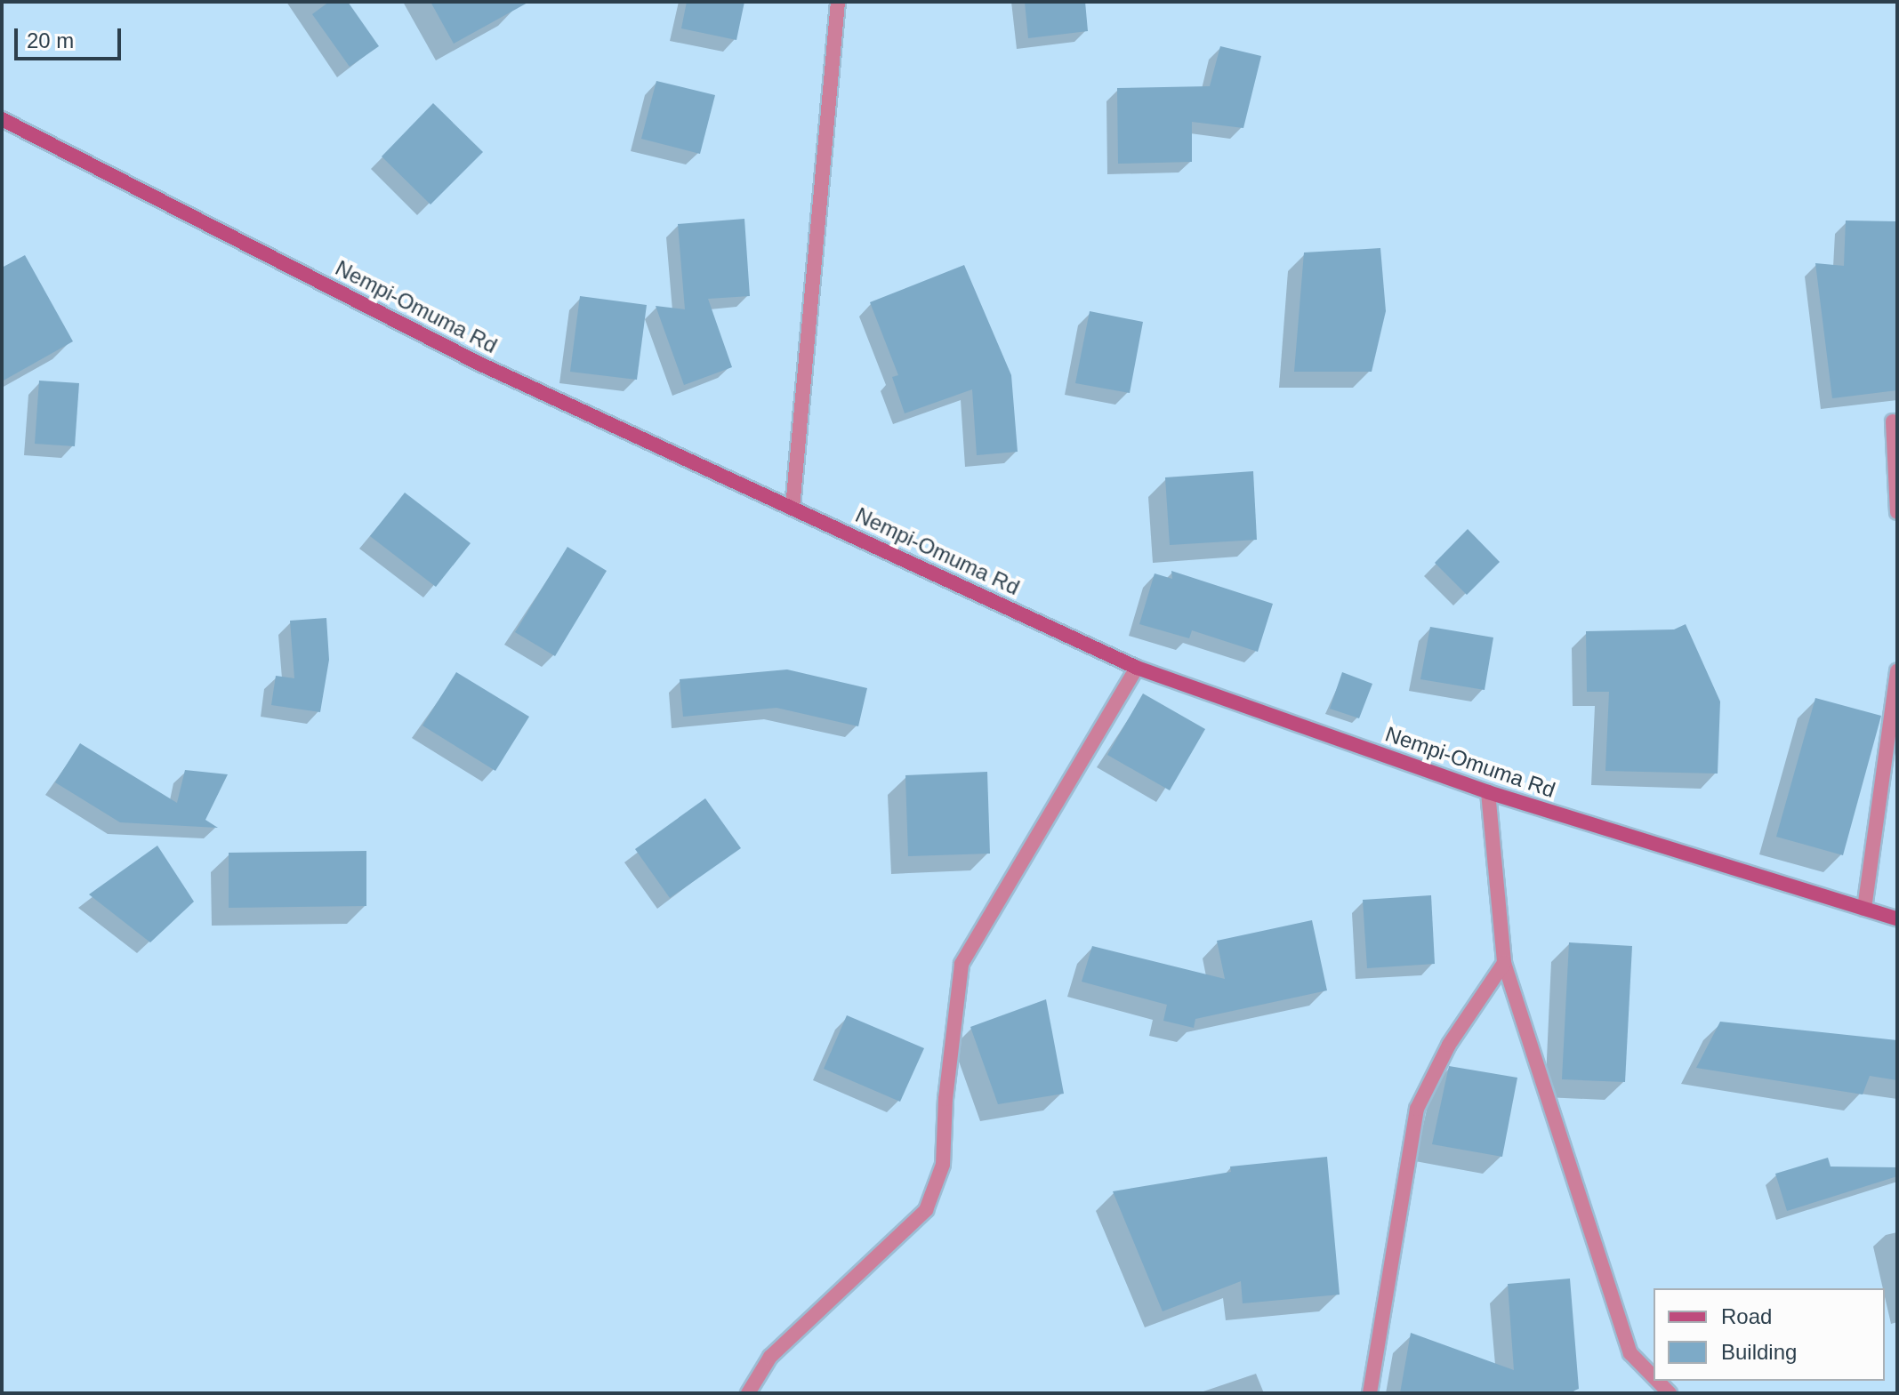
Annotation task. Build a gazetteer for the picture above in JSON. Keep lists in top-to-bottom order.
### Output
{
  "streets": {
    "street": ["Nempi-Omuma Rd"]
  },
  "legend": ["Road", "Building"],
  "scale_bar": "20 m"
}
